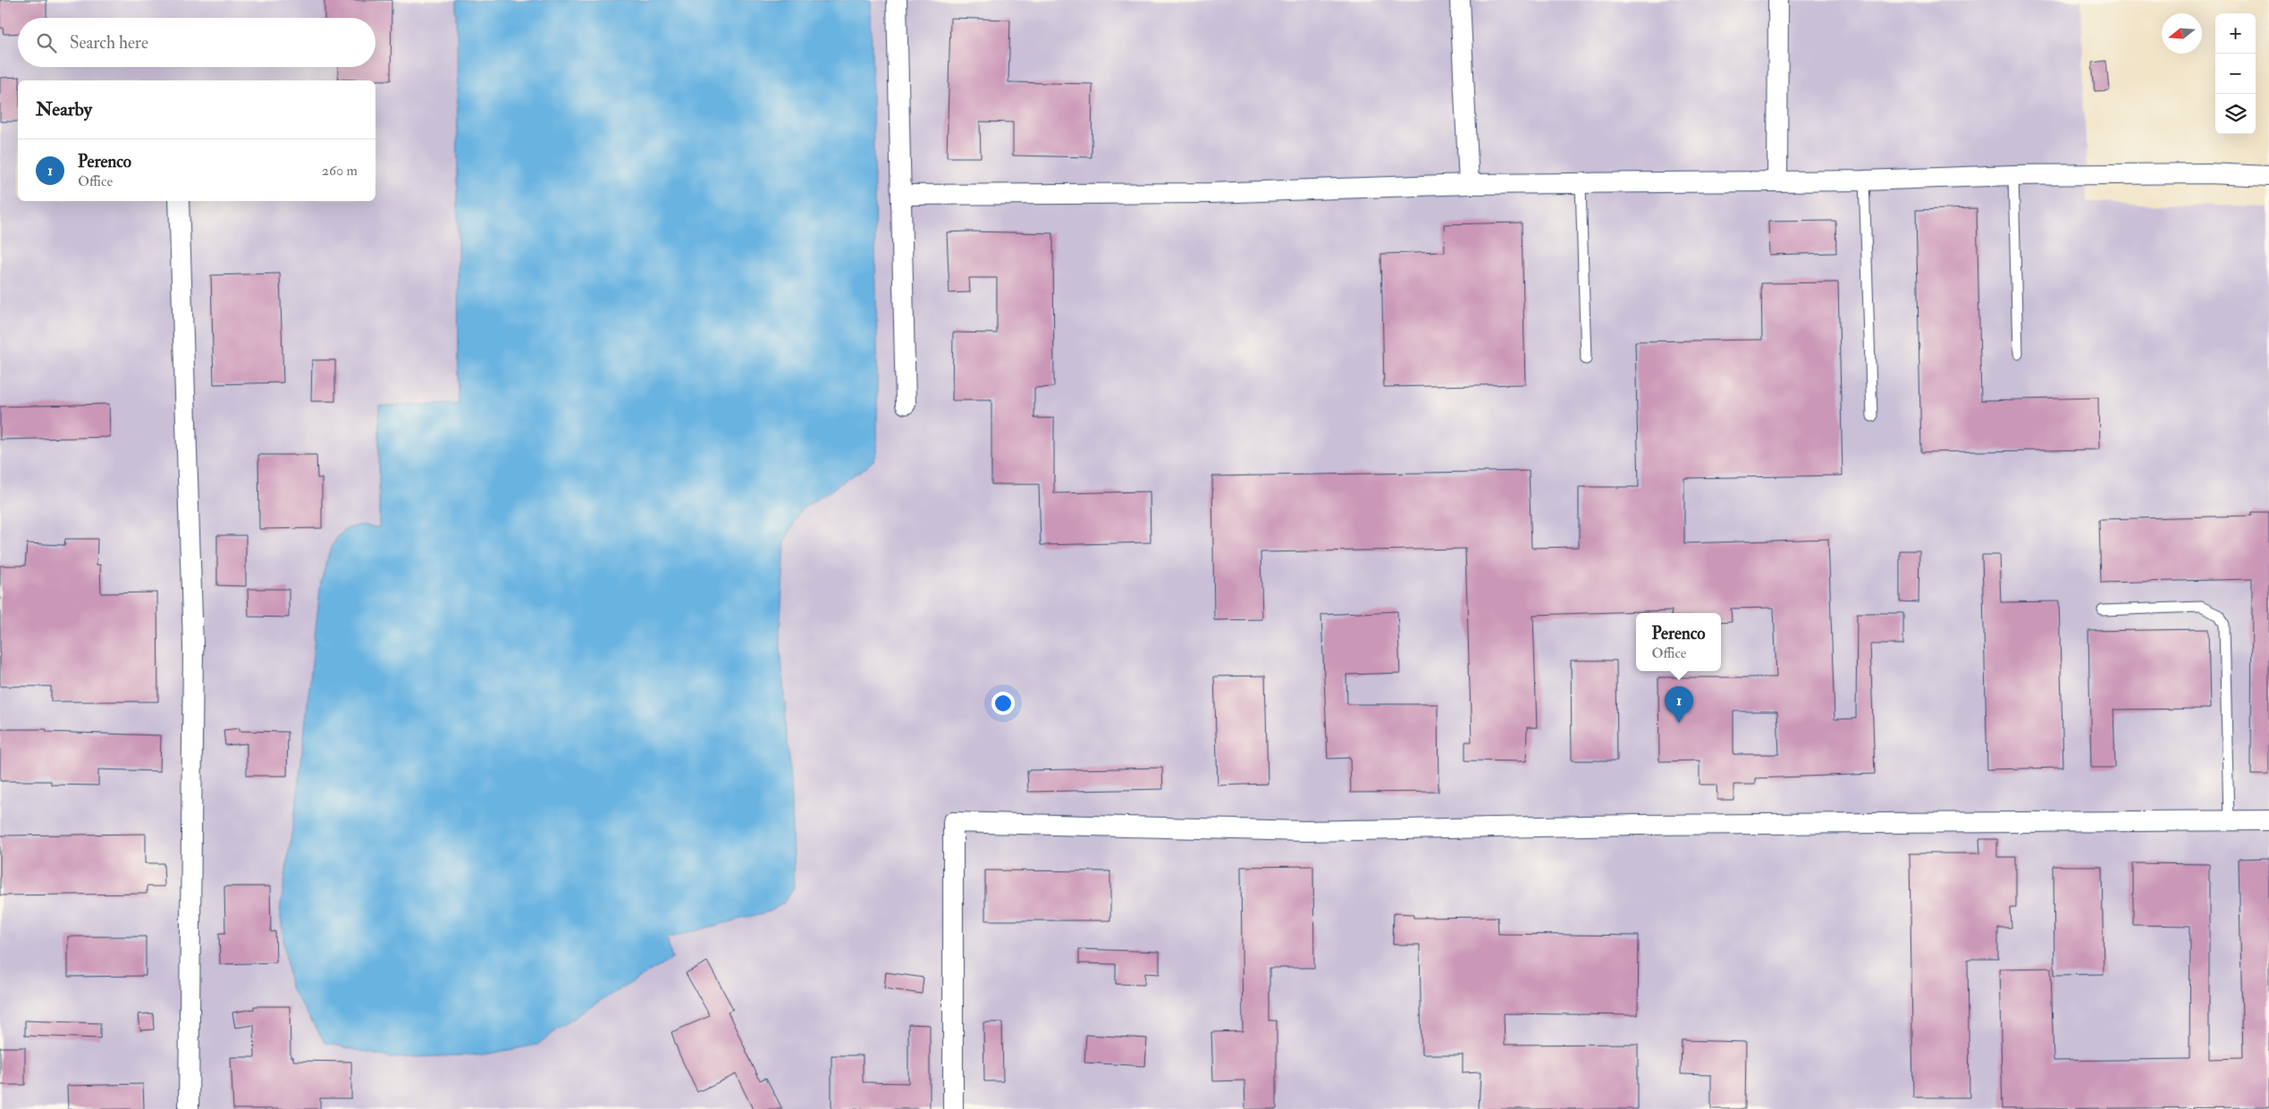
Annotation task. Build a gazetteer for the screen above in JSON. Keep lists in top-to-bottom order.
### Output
{
  "north": "left",
  "page": {
    "map_buttons": ["+", "−"],
    "search": "Search here",
    "heading": "Nearby",
    "list": [
      {
        "mark": "1",
        "name": "Perenco",
        "note": "Office",
        "value": "260 m"
      }
    ],
    "popup": ["Perenco", "Office"],
    "pins": "1"
  }
}
